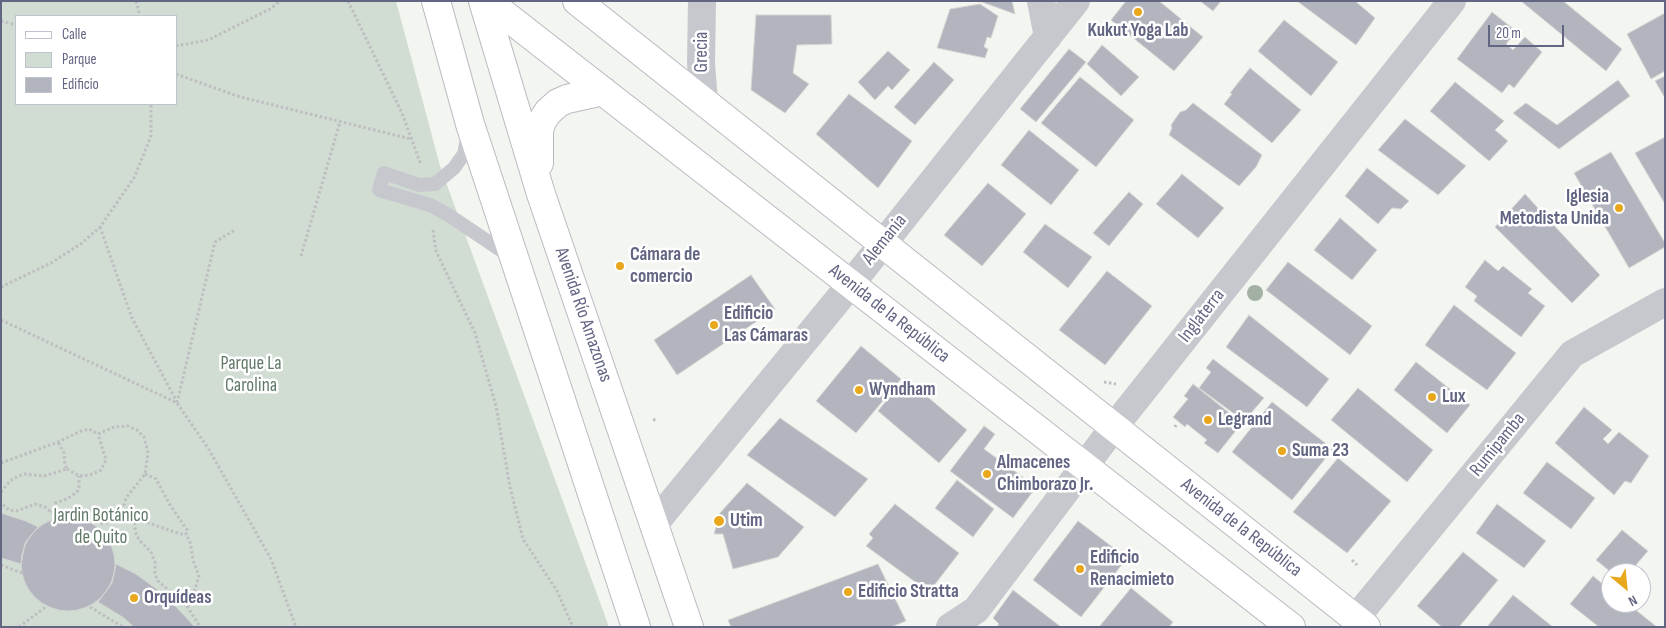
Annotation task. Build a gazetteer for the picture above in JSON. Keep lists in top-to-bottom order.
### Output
{
  "streets": {
    "main road": ["Avenida de la República", "Avenida Río Amazonas"],
    "street": [
      "Grecia",
      "Alemania",
      "Inglaterra",
      "Rumipamba"
    ]
  },
  "crossings": [
    ["Grecia", "Avenida de la República"],
    ["Alemania", "Avenida de la República"],
    ["Alemania", "Avenida Río Amazonas"],
    ["Avenida de la República", "Inglaterra"],
    ["Avenida de la República", "Rumipamba"]
  ],
  "parks": ["Parque La Carolina", "Jardin Botánico de Quito"],
  "places": [
    "Kukut Yoga Lab",
    "Iglesia Metodista Unida",
    "Cámara de comercio",
    "Edificio Las Cámaras",
    "Wyndham",
    "Lux",
    "Legrand",
    "Suma 23",
    "Almacenes Chimborazo Jr.",
    "Utim",
    "Edificio Renacimieto",
    "Edificio Stratta",
    "Orquídeas"
  ],
  "legend": ["Calle", "Parque", "Edificio"],
  "scale_bar": "20 m",
  "north": "bottom right"
}
